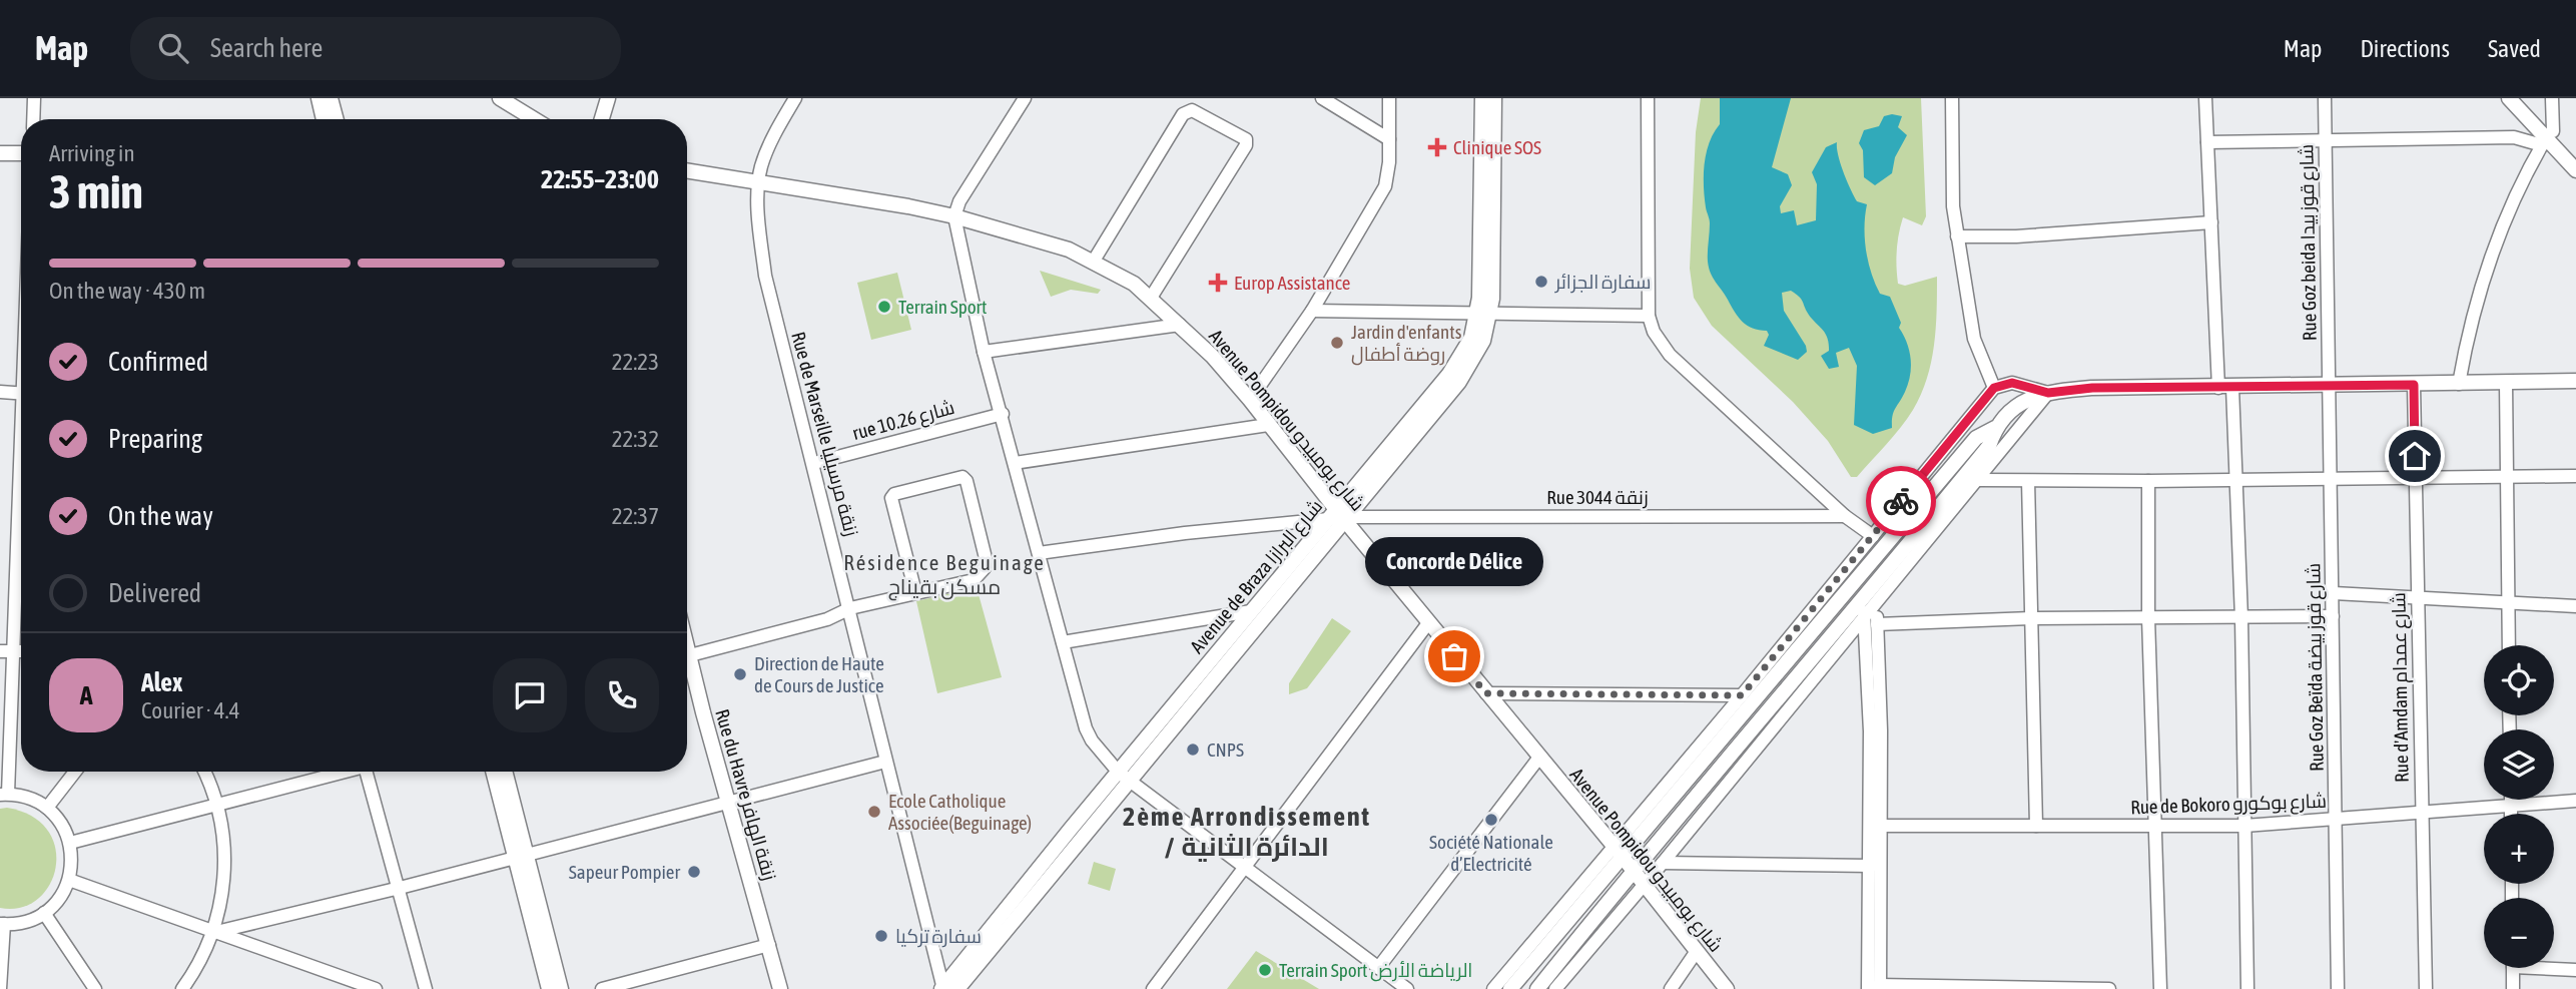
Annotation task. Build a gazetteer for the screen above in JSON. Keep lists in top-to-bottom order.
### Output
{
  "streets": {
    "main road": ["Avenue Pompidou شارع بومبيدو", "Avenue de Braza شارع البرازا", "Rue du Havre زنقة الهافر"],
    "street": [
      "Rue Goz beida شارع قوز بيدا",
      "rue 10.26 شارع",
      "Rue de Marseille زنقة مرسيليا",
      "Rue 3044 زنقة",
      "Rue Goz Beïda شارع قوز بيضة",
      "Rue d'Amdam شارع عمدام",
      "Rue de Bokoro شارع بوكورو"
    ]
  },
  "crossings": [
    ["Rue Goz beida شارع قوز بيدا", "Rue Goz Beïda شارع قوز بيضة"],
    ["rue 10.26 شارع", "Rue de Marseille زنقة مرسيليا"],
    ["Avenue Pompidou شارع بومبيدو", "Rue de Marseille زنقة مرسيليا"],
    ["Avenue Pompidou شارع بومبيدو", "Rue 3044 زنقة"],
    ["Avenue Pompidou شارع بومبيدو", "Avenue de Braza شارع البرازا"],
    ["Rue de Marseille زنقة مرسيليا", "Avenue de Braza شارع البرازا"],
    ["Rue 3044 زنقة", "Avenue de Braza شارع البرازا"],
    ["Rue Goz Beïda شارع قوز بيضة", "Rue de Bokoro شارع بوكورو"],
    ["Rue d'Amdam شارع عمدام", "Rue de Bokoro شارع بوكورو"]
  ],
  "districts": ["Résidence Beguinage مسكن بقيناج", "2ème Arrondissement / الدائرة الثانية"],
  "places": {
    "health": ["Clinique SOS", "Europ Assistance"],
    "other": [
      "سفارة الجزائر",
      "Terrain Sport",
      "Jardin d'enfants روضة أطفال",
      "Concorde Délice",
      "Direction de Haute de Cours de Justice",
      "CNPS",
      "Ecole Catholique Associée(Beguinage)",
      "Société Nationale d’Electricité",
      "Sapeur Pompier",
      "سفارة تركيا",
      "Terrain Sport الرياضة الأرض"
    ]
  },
  "page": {
    "header": "Map",
    "search": "Search here",
    "nav": ["Map", "Directions", "Saved"],
    "heading": ["3 min", "Arriving in", "22:55–23:00"],
    "panel": ["Alex", "Courier · 4.4"],
    "bar": "On the way · 430 m",
    "list": [
      ["Confirmed", "22:23"],
      ["Preparing", "22:32"],
      ["On the way", "22:37"],
      "Delivered"
    ],
    "bubble": "Concorde Délice",
    "map_buttons": ["+", "−"],
    "round": "A"
  }
}
